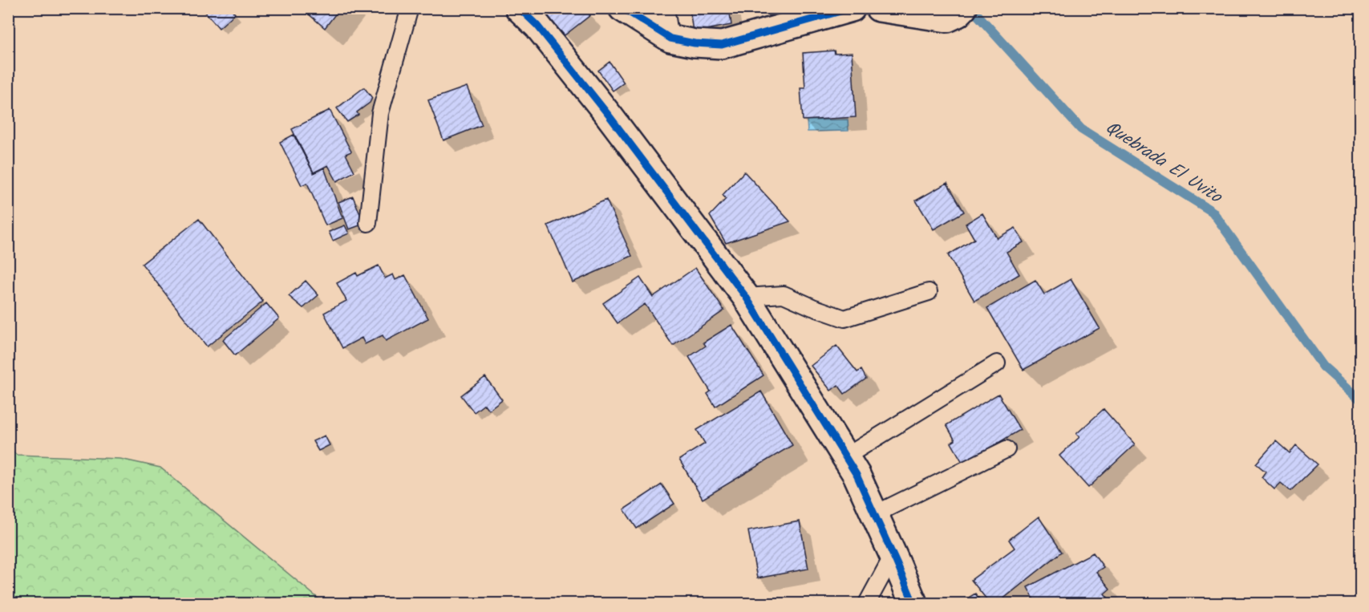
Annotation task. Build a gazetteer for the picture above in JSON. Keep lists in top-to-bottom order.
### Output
{
  "water": ["Quebrada El Uvito"]
}
